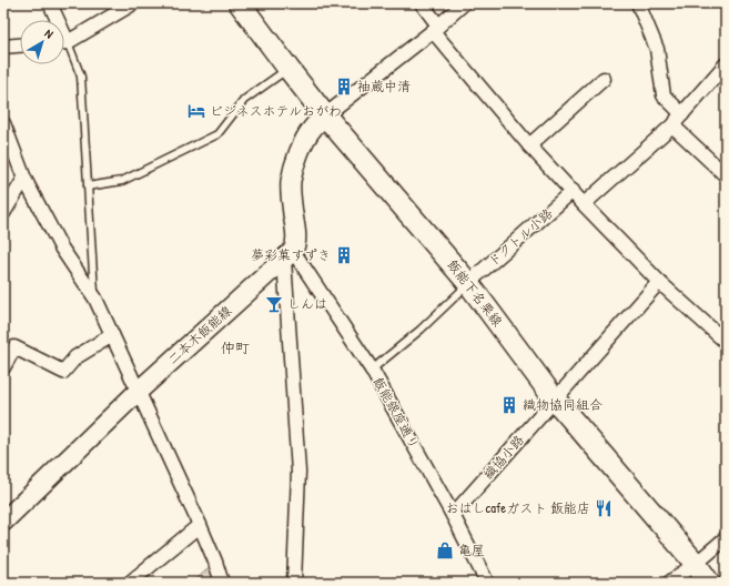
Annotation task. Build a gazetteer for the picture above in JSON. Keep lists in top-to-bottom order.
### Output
{
  "streets": {
    "main road": ["飯能下名栗線", "二本木飯能線"],
    "street": ["ドクトル小路", "飯能銀座通り", "織協小路"]
  },
  "crossings": [
    ["ドクトル小路", "飯能下名栗線"],
    ["飯能下名栗線", "織協小路"],
    ["二本木飯能線", "飯能銀座通り"],
    ["飯能銀座通り", "織協小路"]
  ],
  "districts": ["仲町"],
  "places": {
    "building": ["袖蔵中清", "夢彩菓すずき", "織物協同組合"],
    "hotel": ["ビジネスホテルおがわ"],
    "bar": ["しんは"],
    "restaurant": ["おはしcafeガスト 飯能店"],
    "shop": ["亀屋"]
  },
  "north": "top right"
}
